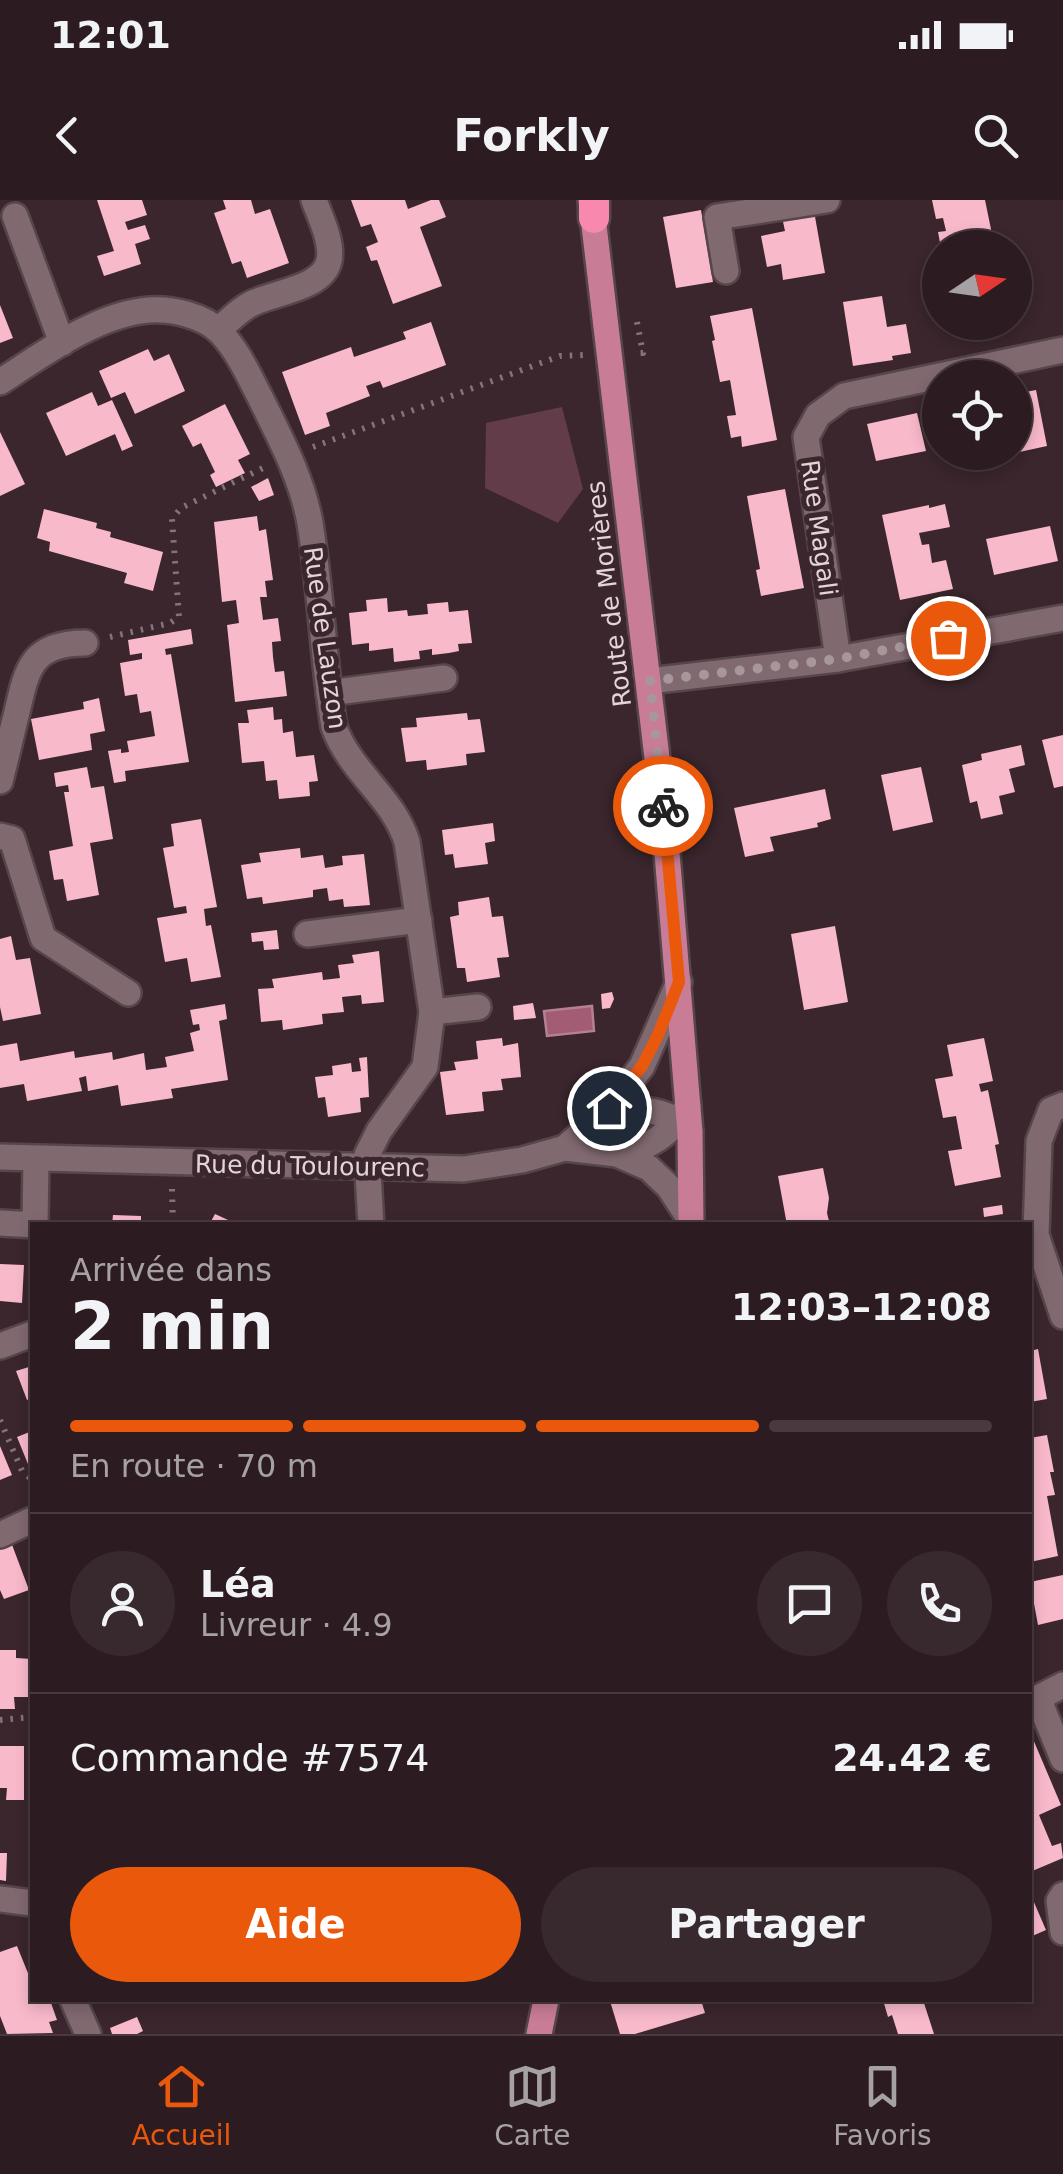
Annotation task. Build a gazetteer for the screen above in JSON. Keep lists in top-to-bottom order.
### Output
{
  "streets": {
    "main road": ["Route de Morières"],
    "street": ["Rue Magali", "Rue de Lauzon", "Rue du Toulourenc"]
  },
  "crossings": [
    ["Route de Morières", "Rue du Toulourenc"],
    ["Rue de Lauzon", "Rue du Toulourenc"]
  ],
  "north": "right",
  "page": {
    "status": "12:01",
    "header": "Forkly",
    "heading": ["2 min", "Arrivée dans", "12:03–12:08"],
    "panel": [
      "Léa",
      "Livreur · 4.9",
      "Commande #7574",
      "24.42 €"
    ],
    "bar": "En route · 70 m",
    "buttons": ["Aide", "Partager"],
    "tabs": ["Accueil", "Carte", "Favoris"]
  }
}
